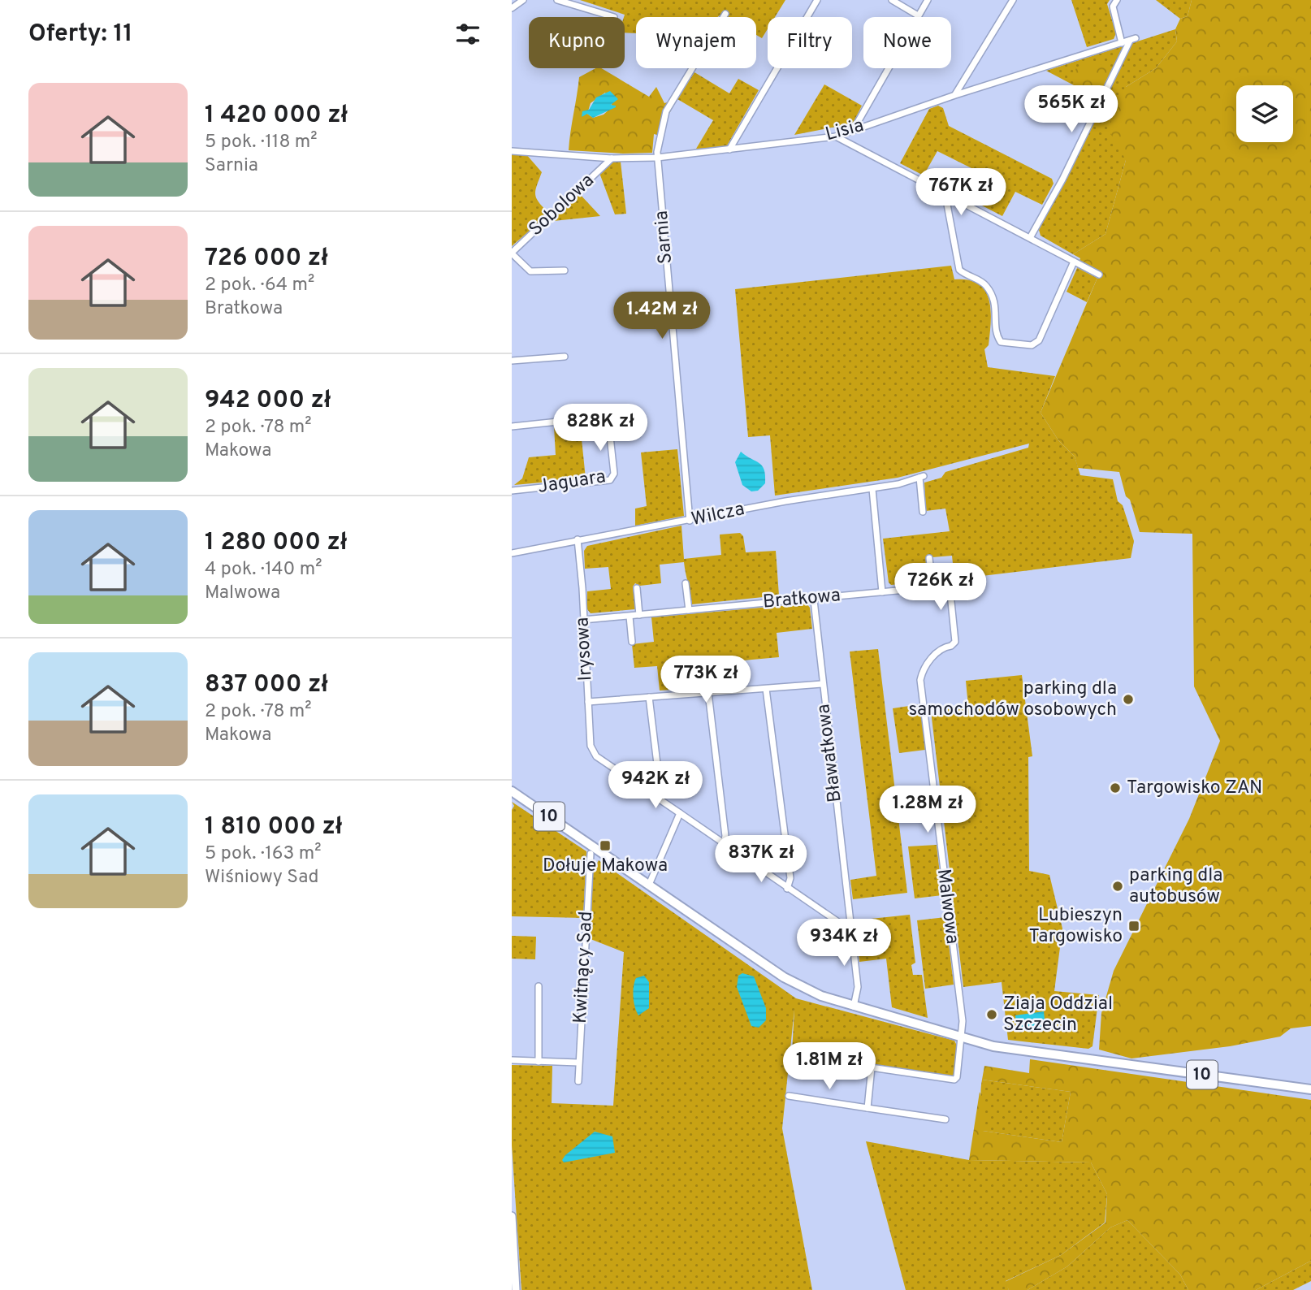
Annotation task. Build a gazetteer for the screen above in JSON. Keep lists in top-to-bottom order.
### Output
{
  "streets": {
    "main road": ["10"],
    "street": [
      "Lisia",
      "Sobolowa",
      "Sarnia",
      "Jaguara",
      "Wilcza",
      "Bratkowa",
      "Irysowa",
      "Bławatkowa",
      "Malwowa",
      "Kwitnący Sad"
    ]
  },
  "crossings": [
    ["Lisia", "Sobolowa"],
    ["Lisia", "Sarnia"],
    ["Sarnia", "Wilcza"],
    ["Wilcza", "Irysowa"],
    ["Bratkowa", "Irysowa"],
    ["Bratkowa", "Bławatkowa"],
    ["Bratkowa", "Malwowa"],
    ["Bławatkowa", "10"],
    ["10", "Malwowa"]
  ],
  "places": {
    "other": [
      "parking dla samochodów osobowych",
      "Targowisko ZAN",
      "parking dla autobusów",
      "Ziaja Oddzial Szczecin"
    ],
    "transit": ["Dołuje Makowa", "Lubieszyn Targowisko"]
  },
  "page": {
    "heading": "Oferty: 11",
    "chip": [
      "Kupno",
      "Wynajem",
      "Filtry",
      "Nowe"
    ],
    "list": [
      {
        "name": "1 420 000 zł",
        "note": "5 pok. · 118 m² · Sarnia"
      },
      {
        "name": "726 000 zł",
        "note": "2 pok. · 64 m² · Bratkowa"
      },
      {
        "name": "942 000 zł",
        "note": "2 pok. · 78 m² · Makowa"
      },
      {
        "name": "1 280 000 zł",
        "note": "4 pok. · 140 m² · Malwowa"
      },
      {
        "name": "837 000 zł",
        "note": "2 pok. · 78 m² · Makowa"
      },
      {
        "name": "1 810 000 zł",
        "note": "5 pok. · 163 m² · Wiśniowy Sad"
      }
    ],
    "price": [
      "565K zł",
      "767K zł",
      "1.42M zł",
      "828K zł",
      "726K zł",
      "773K zł",
      "942K zł",
      "1.28M zł",
      "837K zł",
      "934K zł",
      "1.81M zł"
    ]
  }
}
